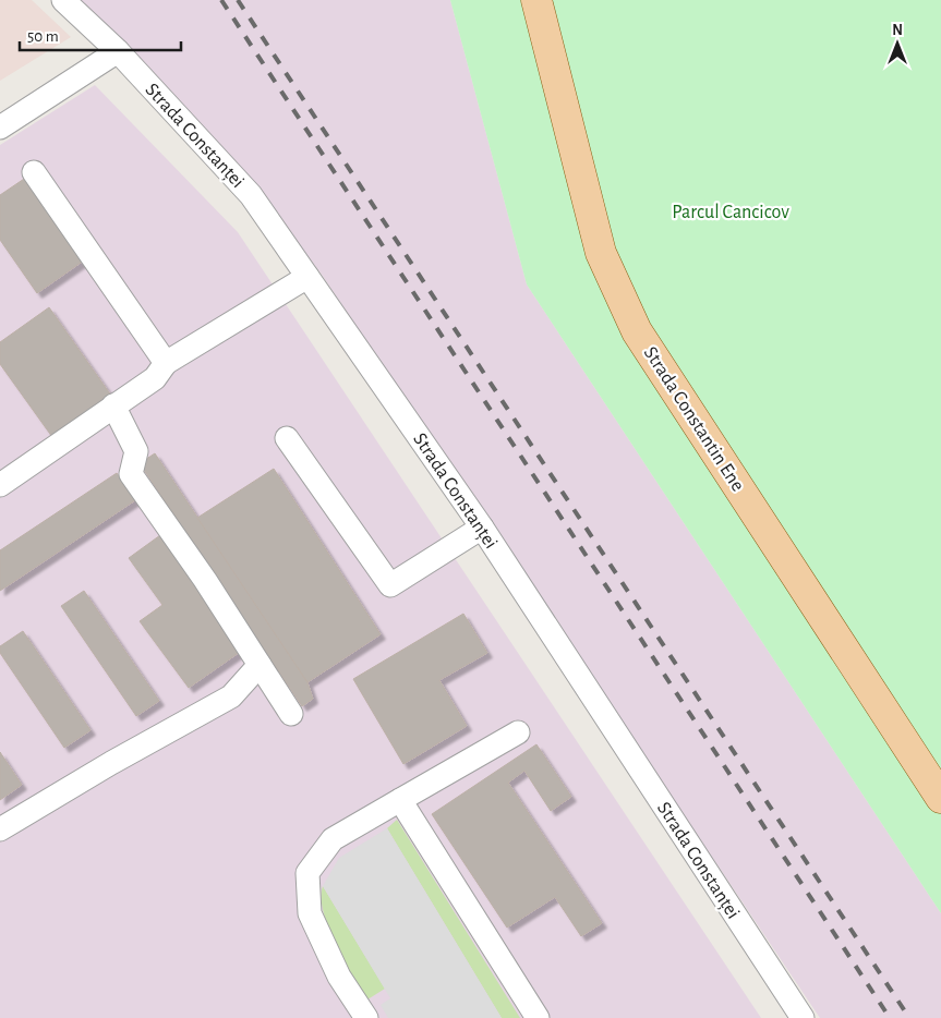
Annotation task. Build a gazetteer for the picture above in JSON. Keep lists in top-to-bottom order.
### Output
{
  "streets": {
    "main road": ["Strada Constantin Ene"],
    "street": ["Strada Constanței"]
  },
  "parks": ["Parcul Cancicov"],
  "scale_bar": "50 m",
  "north": "top"
}
